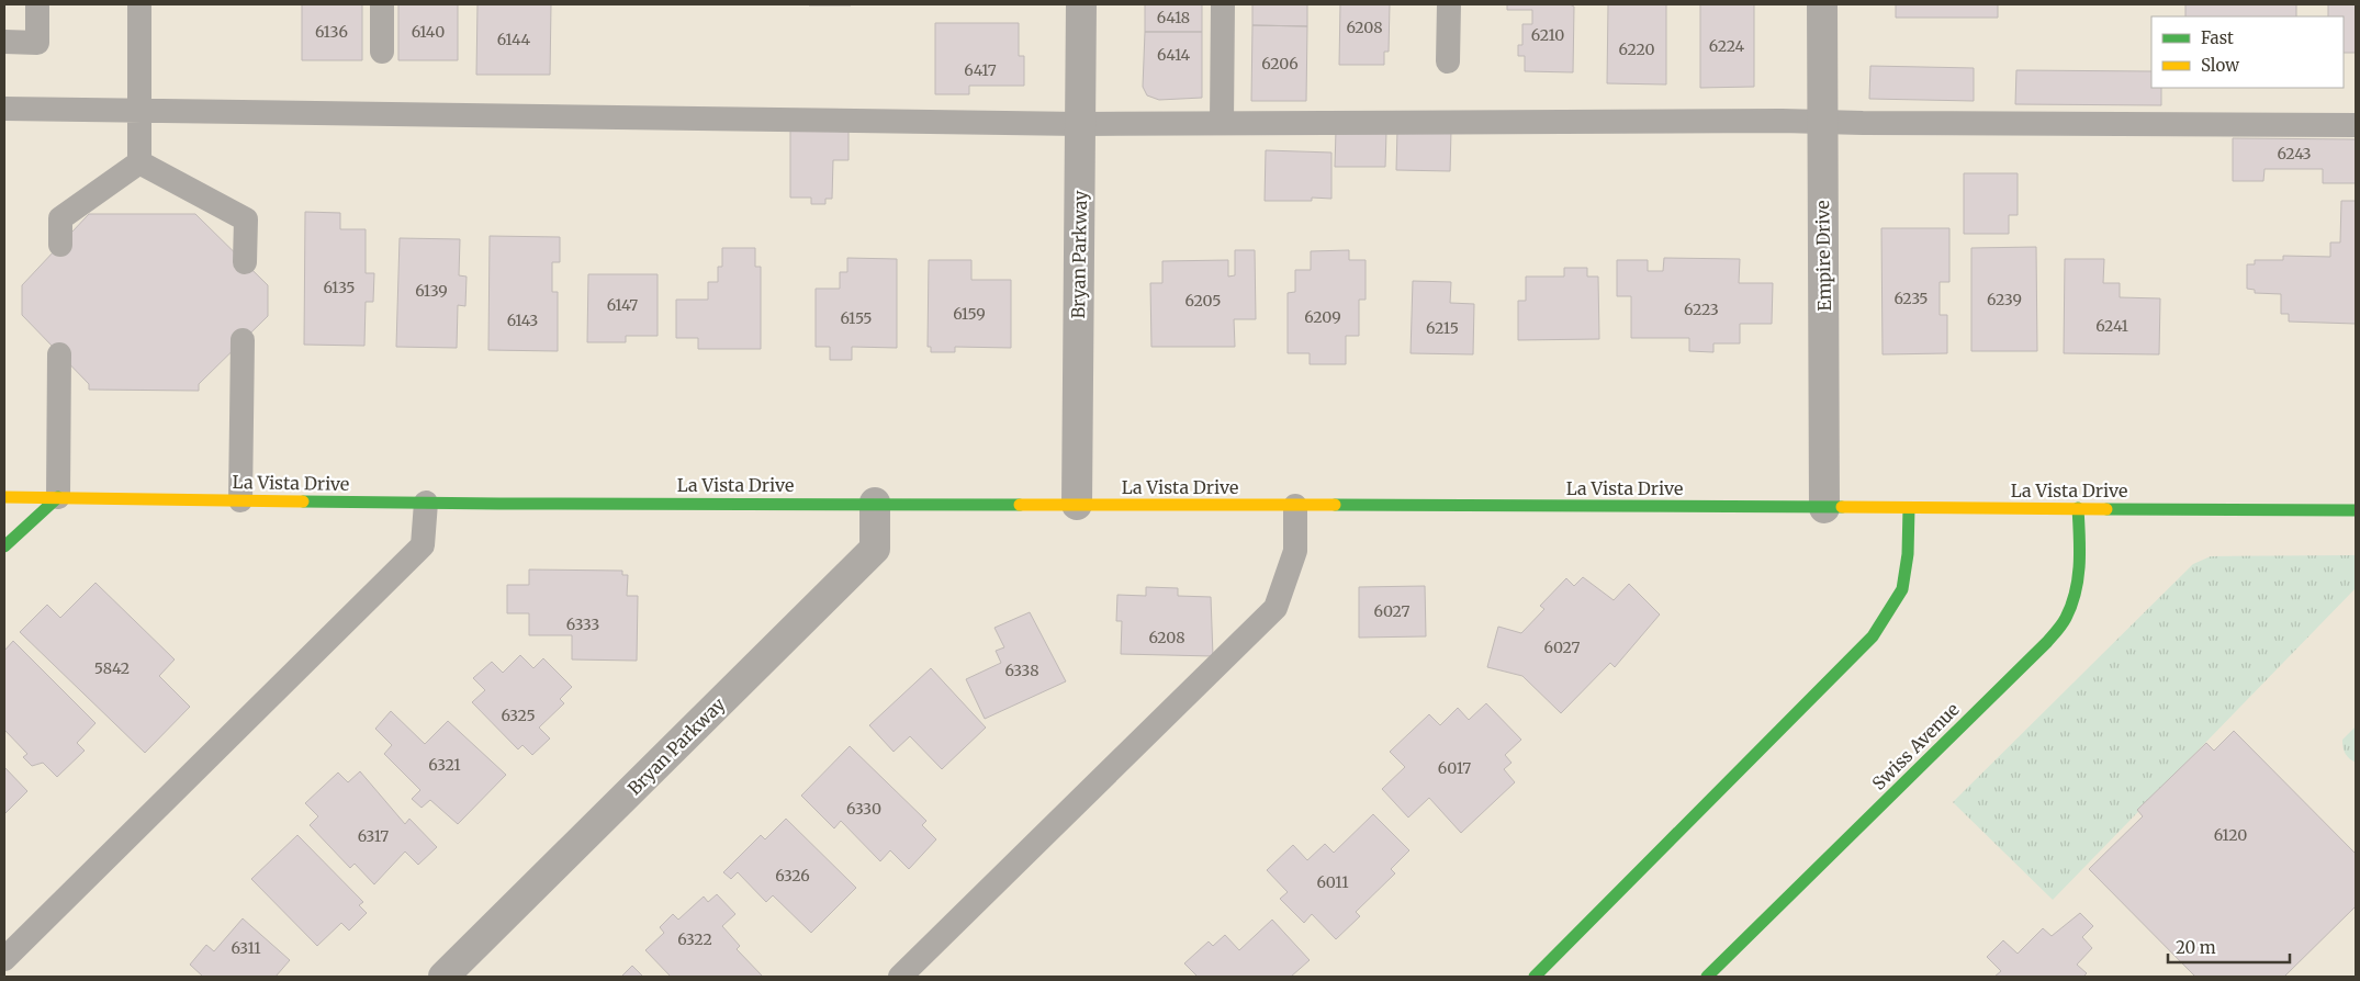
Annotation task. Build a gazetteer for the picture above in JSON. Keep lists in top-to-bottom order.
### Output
{
  "streets": {
    "street": [
      "Bryan Parkway",
      "Empire Drive",
      "La Vista Drive",
      "Swiss Avenue"
    ]
  },
  "crossings": [
    ["Bryan Parkway", "La Vista Drive"],
    ["Empire Drive", "La Vista Drive"],
    ["La Vista Drive", "Swiss Avenue"]
  ],
  "house_numbers": [
    "6418",
    "6208",
    "6136",
    "6140",
    "6210",
    "6144",
    "6224",
    "6220",
    "6414",
    "6206",
    "6417",
    "6243",
    "6135",
    "6139",
    "6235",
    "6239",
    "6205",
    "6147",
    "6223",
    "6159",
    "6209",
    "6155",
    "6143",
    "6241",
    "6215",
    "6027",
    "6333",
    "6208",
    "6027",
    "5842",
    "6338",
    "6325",
    "6321",
    "6017",
    "6330",
    "6120",
    "6317",
    "6326",
    "6011",
    "6322",
    "6311"
  ],
  "legend": ["Fast", "Slow"],
  "scale_bar": "20 m"
}
